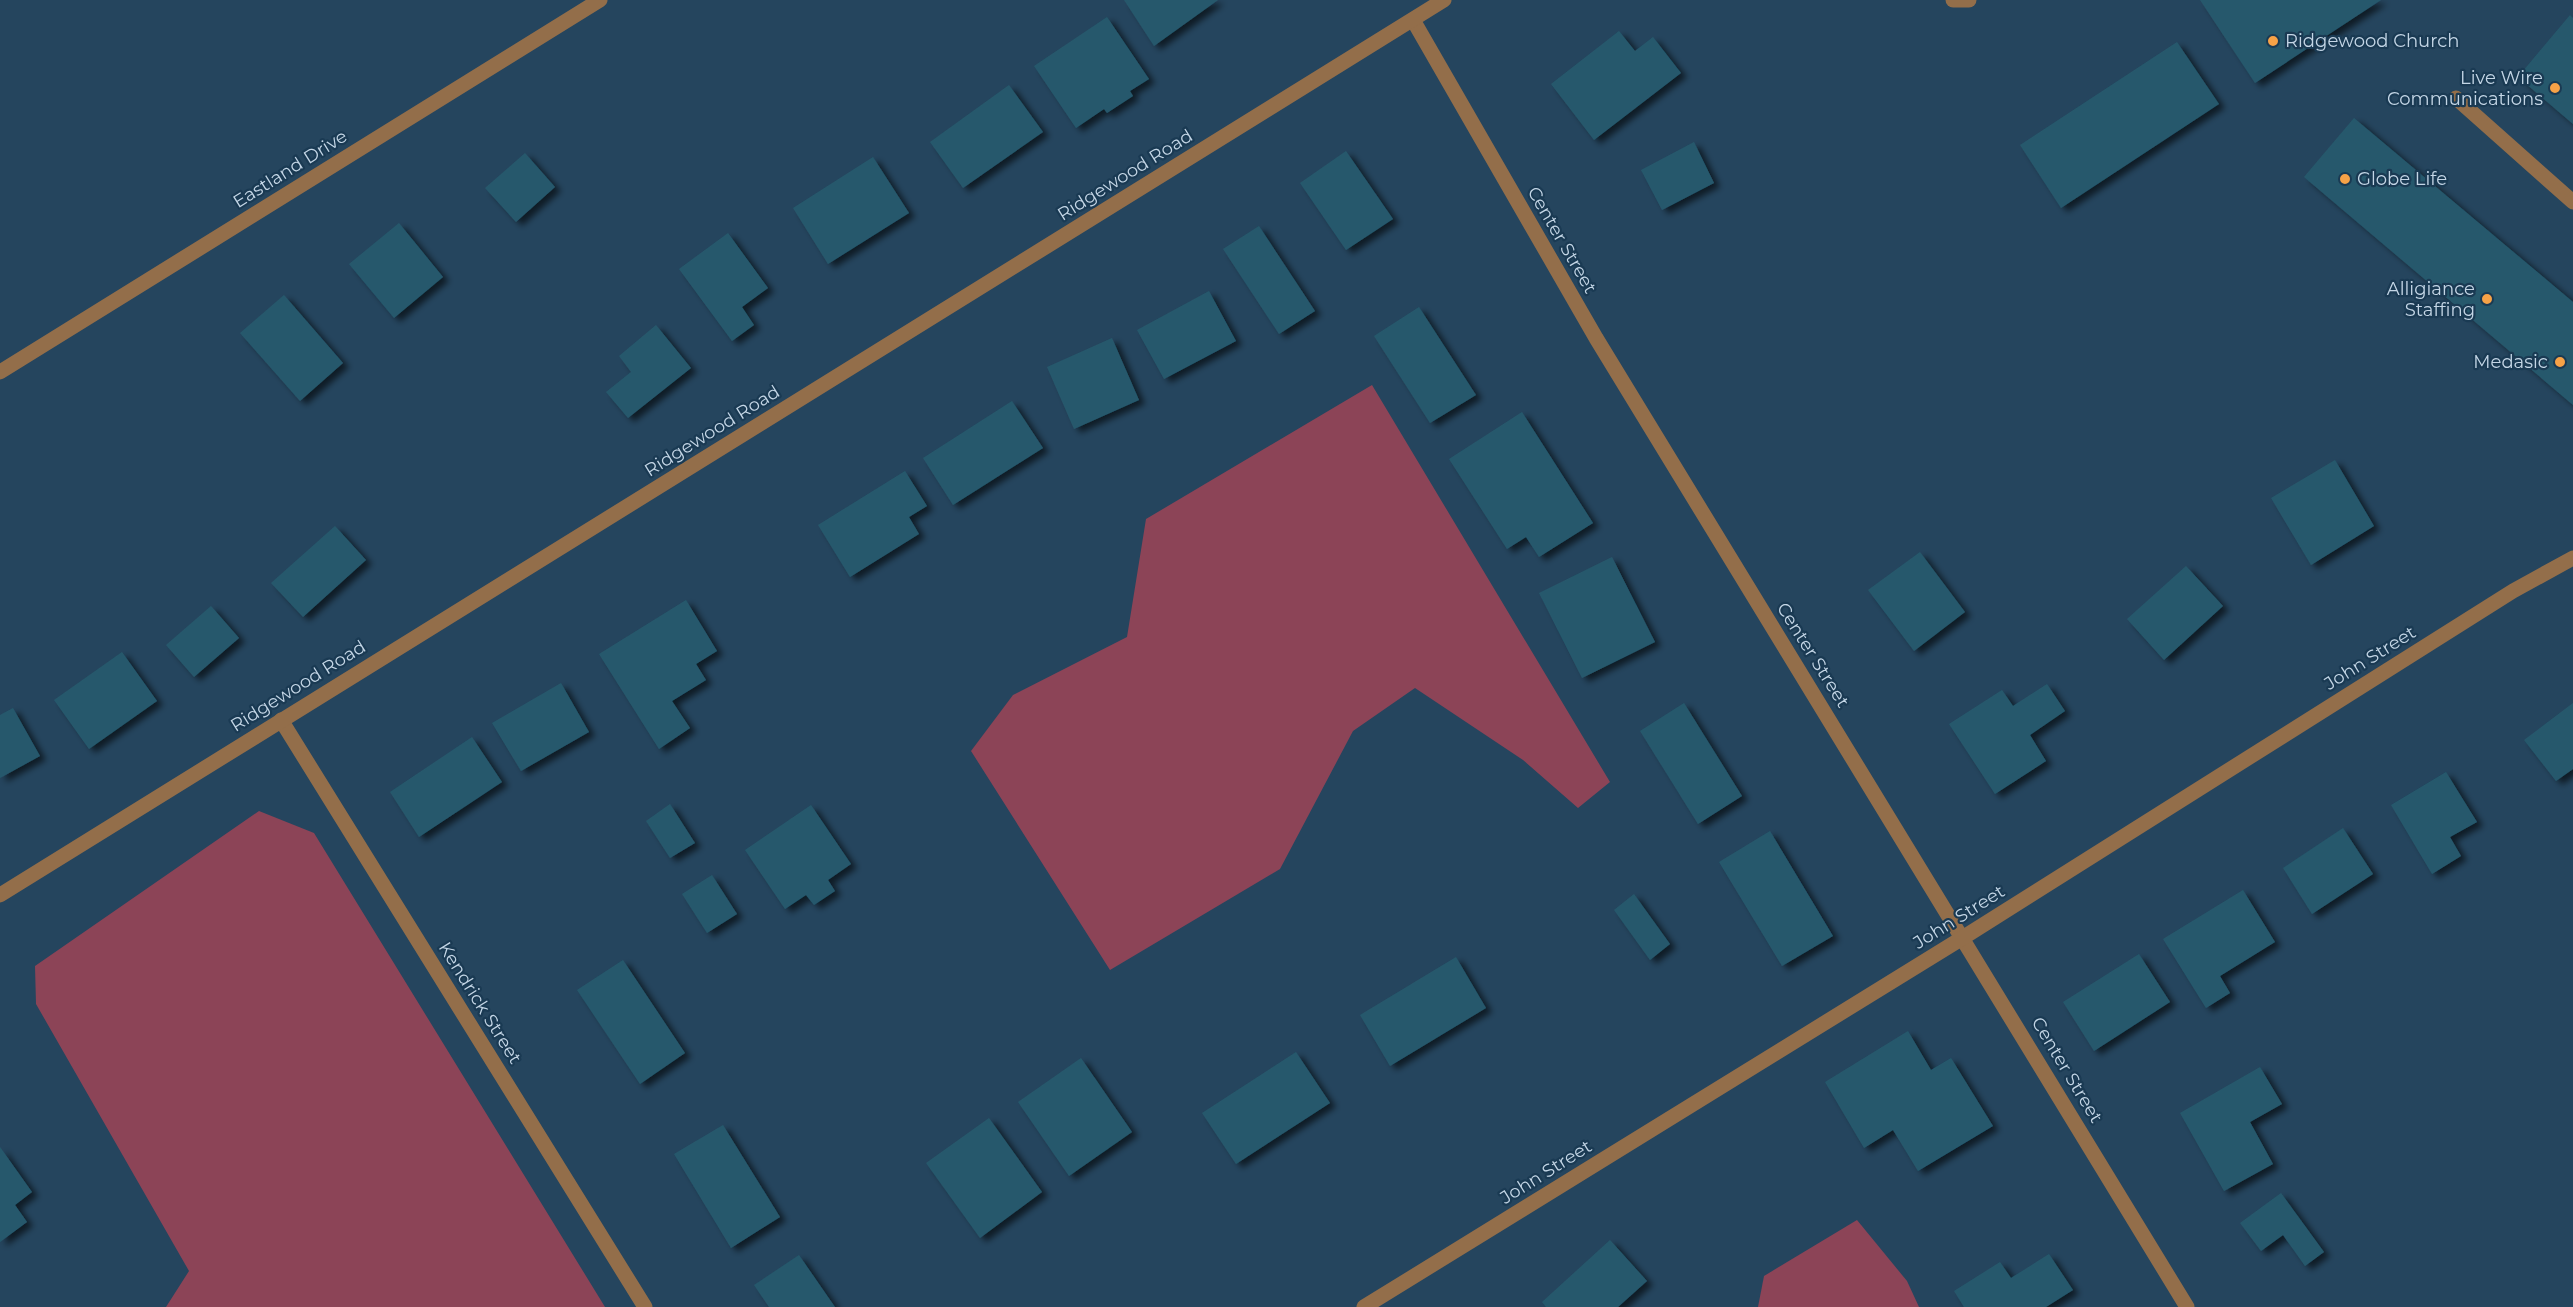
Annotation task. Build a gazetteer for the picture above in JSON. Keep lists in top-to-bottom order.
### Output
{
  "streets": {
    "street": [
      "Eastland Drive",
      "Ridgewood Road",
      "Center Street",
      "John Street",
      "Kendrick Street"
    ]
  },
  "crossings": [
    ["Ridgewood Road", "Center Street"],
    ["Ridgewood Road", "Kendrick Street"],
    ["Center Street", "John Street"]
  ],
  "places": [
    "Ridgewood Church",
    "Live Wire Communications",
    "Globe Life",
    "Alligiance Staffing",
    "Medasic"
  ]
}
